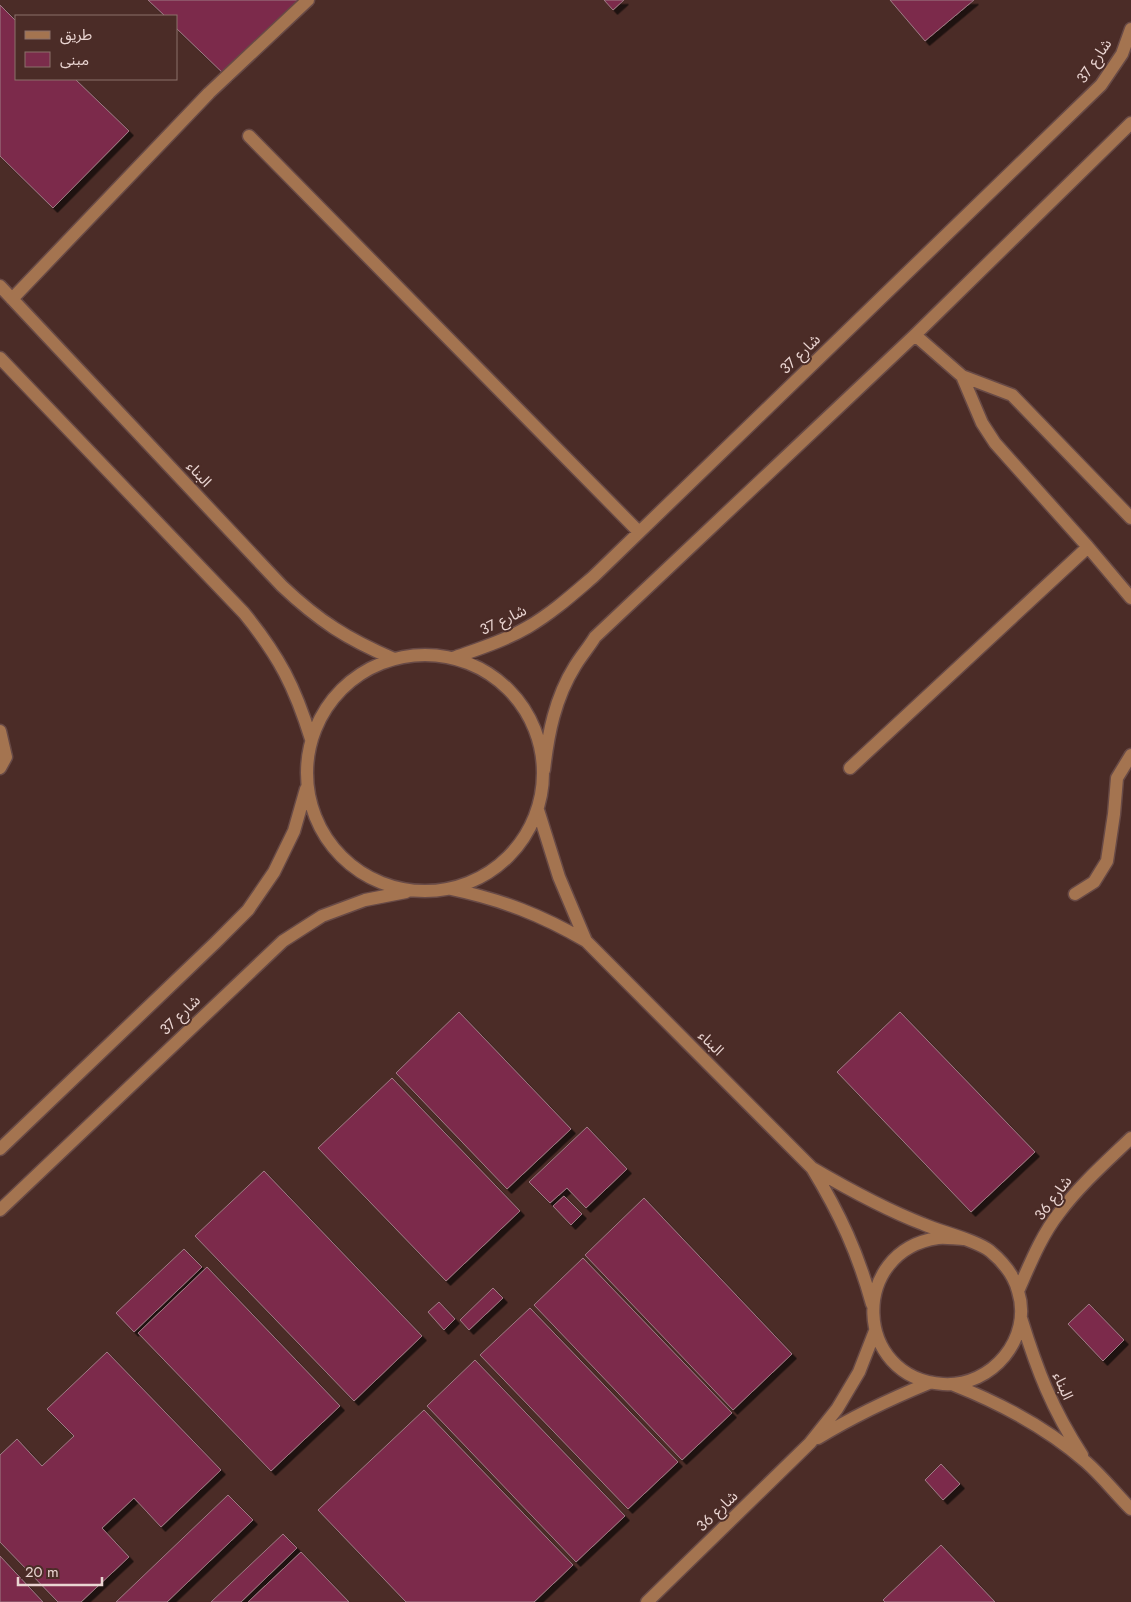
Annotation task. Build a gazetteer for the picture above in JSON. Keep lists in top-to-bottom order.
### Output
{
  "streets": {
    "street": ["شارع 37", "البناء", "شارع 36"]
  },
  "crossings": [
    ["البناء", "شارع 36"]
  ],
  "legend": ["طريق", "مبنى"],
  "scale_bar": "20 m"
}
